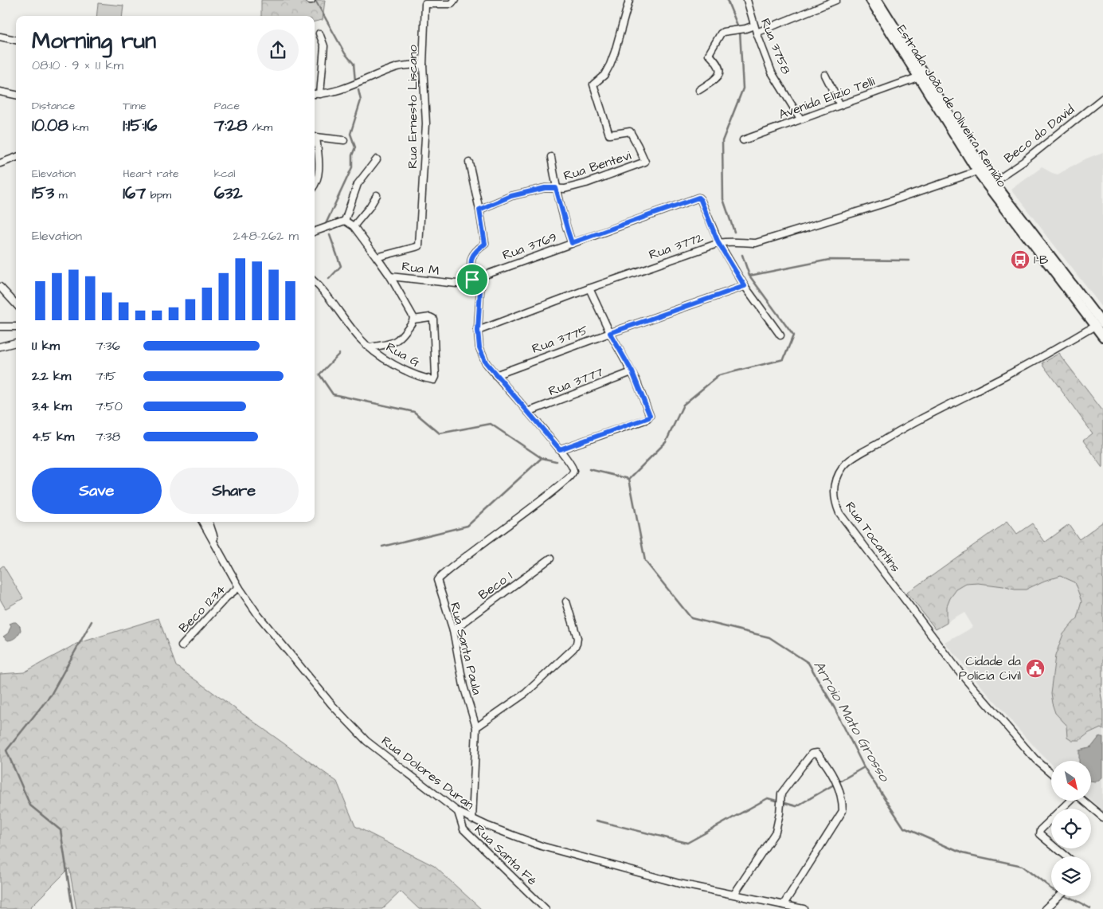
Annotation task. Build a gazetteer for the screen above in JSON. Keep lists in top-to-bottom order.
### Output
{
  "streets": {
    "main road": ["Estrada João de Oliveira Remião"],
    "street": [
      "Rua 3758",
      "Avenida Elizio Telli",
      "Rua Ernesto Liscano",
      "Beco do David",
      "Rua Bentevi",
      "Rua 3769",
      "Rua 3772",
      "Rua M",
      "Rua 3775",
      "Rua G",
      "Rua 3777",
      "Rua Tocantins",
      "Beco 1",
      "Beco 1234",
      "Rua Santa Paula",
      "Rua Dolores Duran",
      "Rua Santa Fé"
    ]
  },
  "crossings": [
    ["Rua 3758", "Avenida Elizio Telli"],
    ["Avenida Elizio Telli", "Estrada João de Oliveira Remião"],
    ["Estrada João de Oliveira Remião", "Beco do David"],
    ["Estrada João de Oliveira Remião", "Rua 3772"],
    ["Estrada João de Oliveira Remião", "Rua Tocantins"],
    ["Rua 3769", "Rua 3772"],
    ["Rua 3769", "Rua M"],
    ["Rua 3769", "Rua Santa Paula"],
    ["Rua 3772", "Rua Santa Paula"],
    ["Rua 3775", "Rua Santa Paula"],
    ["Rua 3777", "Rua Santa Paula"],
    ["Beco 1", "Rua Santa Paula"],
    ["Beco 1234", "Rua Dolores Duran"],
    ["Rua Santa Paula", "Rua Dolores Duran"],
    ["Rua Dolores Duran", "Rua Santa Fé"]
  ],
  "water": ["Arroio Mato Grosso"],
  "places": {
    "bus stop": ["1-B"],
    "public building": ["Cidade da Polícia Civil"]
  },
  "north": "bottom right",
  "page": {
    "heading": ["Morning run", "08:10 · 9 × 1.1 km"],
    "stats": [
      ["Distance", "10.08 km"],
      ["Time", "1:15:16"],
      ["Pace", "7:28 /km"],
      ["Elevation", "153 m"],
      ["Heart rate", "167 bpm"],
      ["kcal", "632"]
    ],
    "chart": ["Elevation", "248–262 m"],
    "list": [
      {
        "name": "1.1 km",
        "note": "7:36"
      },
      {
        "name": "2.2 km",
        "note": "7:15"
      },
      {
        "name": "3.4 km",
        "note": "7:50"
      },
      {
        "name": "4.5 km",
        "note": "7:38"
      }
    ],
    "buttons": ["Save", "Share"]
  }
}
